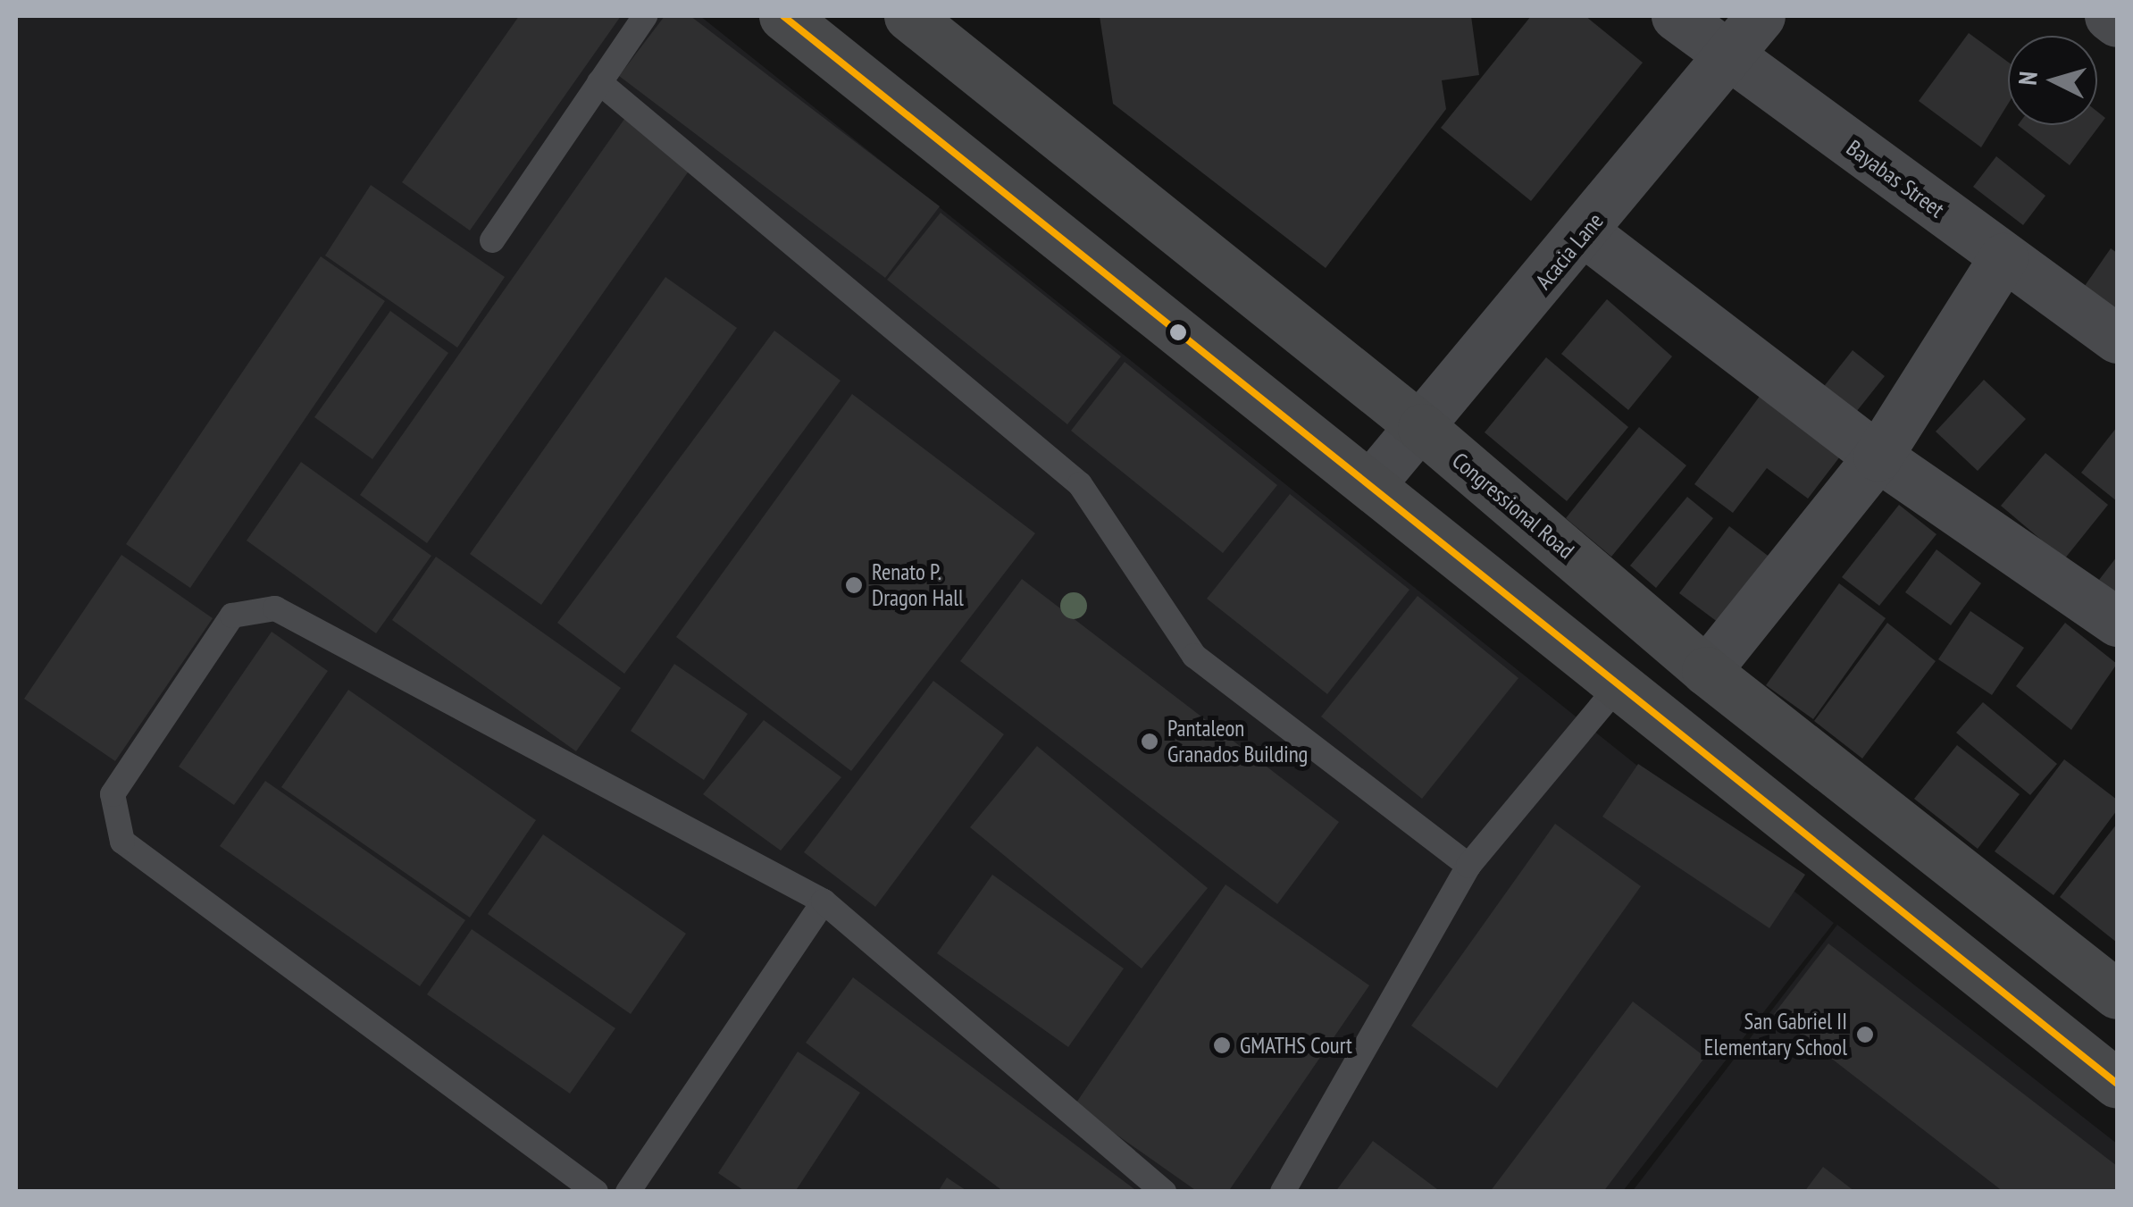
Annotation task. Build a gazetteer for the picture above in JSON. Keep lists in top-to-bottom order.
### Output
{
  "streets": {
    "main road": ["Congressional Road"],
    "street": ["Bayabas Street", "Acacia Lane"]
  },
  "crossings": [
    ["Bayabas Street", "Acacia Lane"],
    ["Acacia Lane", "Congressional Road"]
  ],
  "places": [
    "Renato P. Dragon Hall",
    "Pantaleon Granados Building",
    "San Gabriel II Elementary School",
    "GMATHS Court"
  ],
  "north": "left"
}
